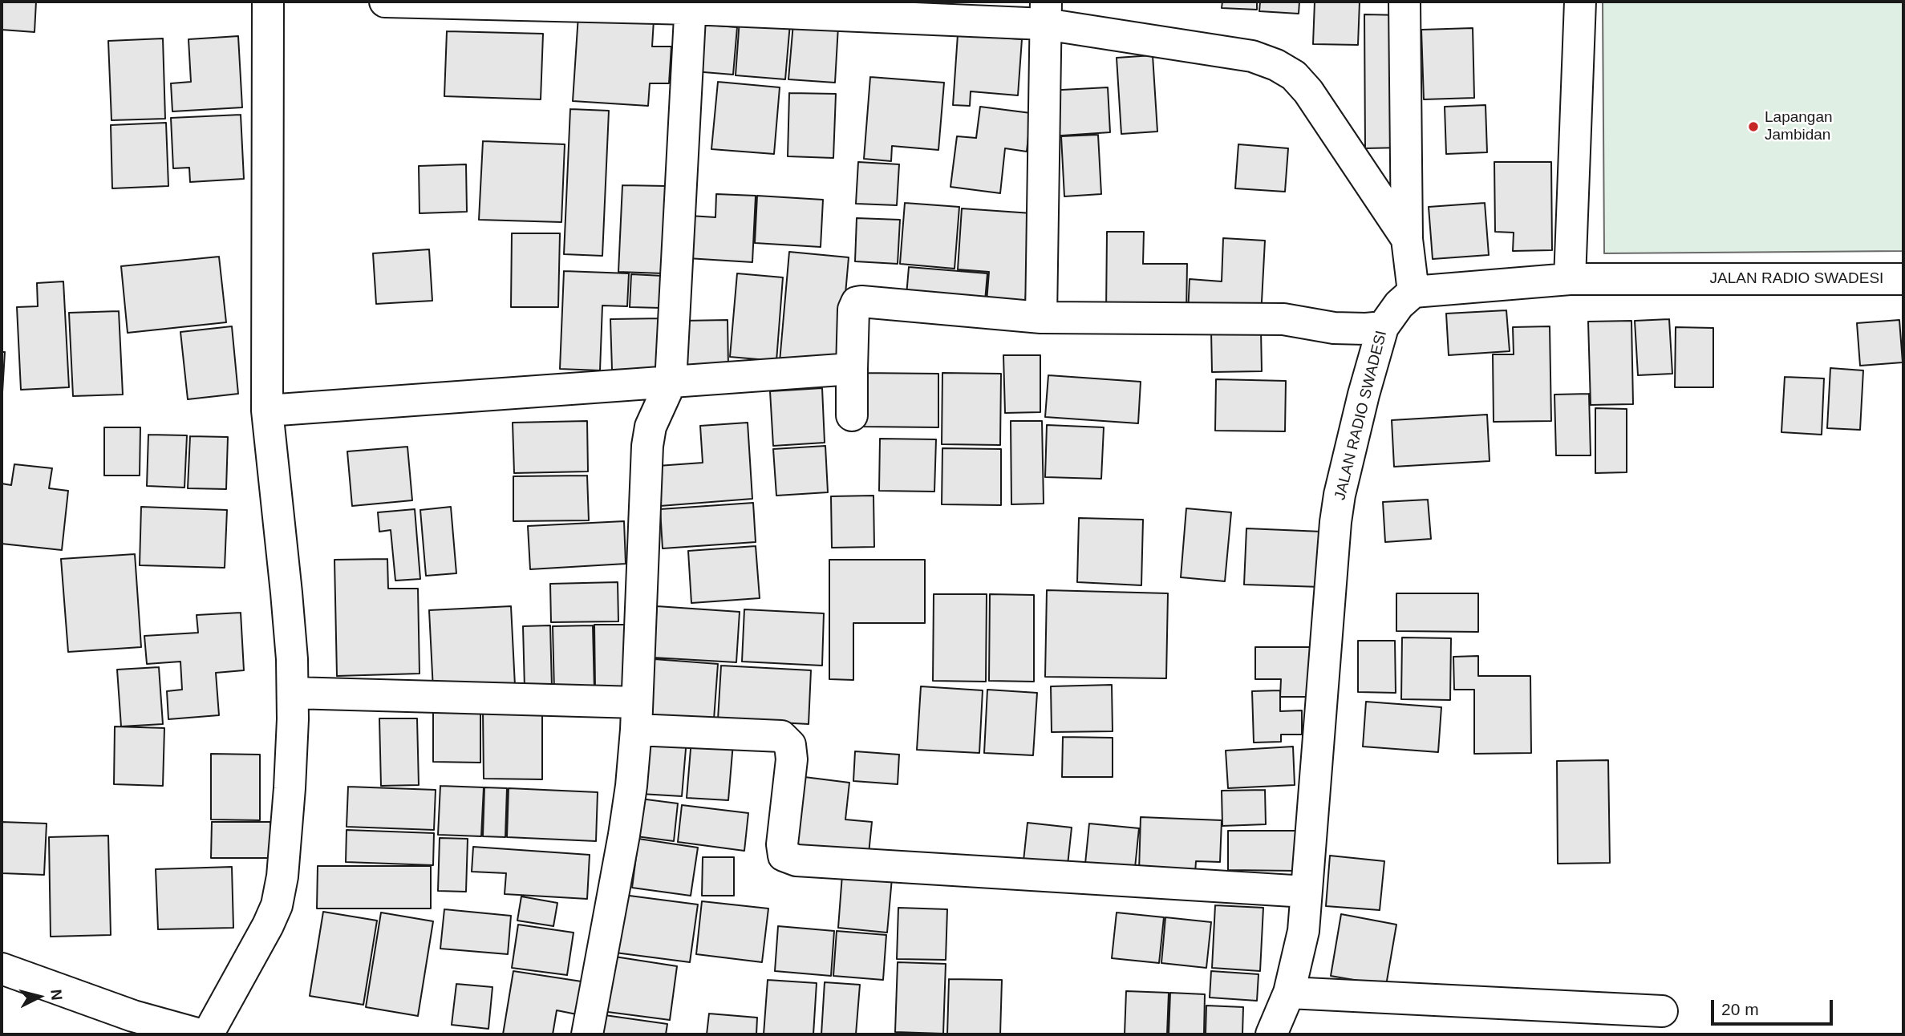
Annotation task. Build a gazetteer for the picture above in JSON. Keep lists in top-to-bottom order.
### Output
{
  "streets": {
    "street": ["JALAN RADIO SWADESI"]
  },
  "places": ["Lapangan Jambidan"],
  "scale_bar": "20 m",
  "north": "right"
}
